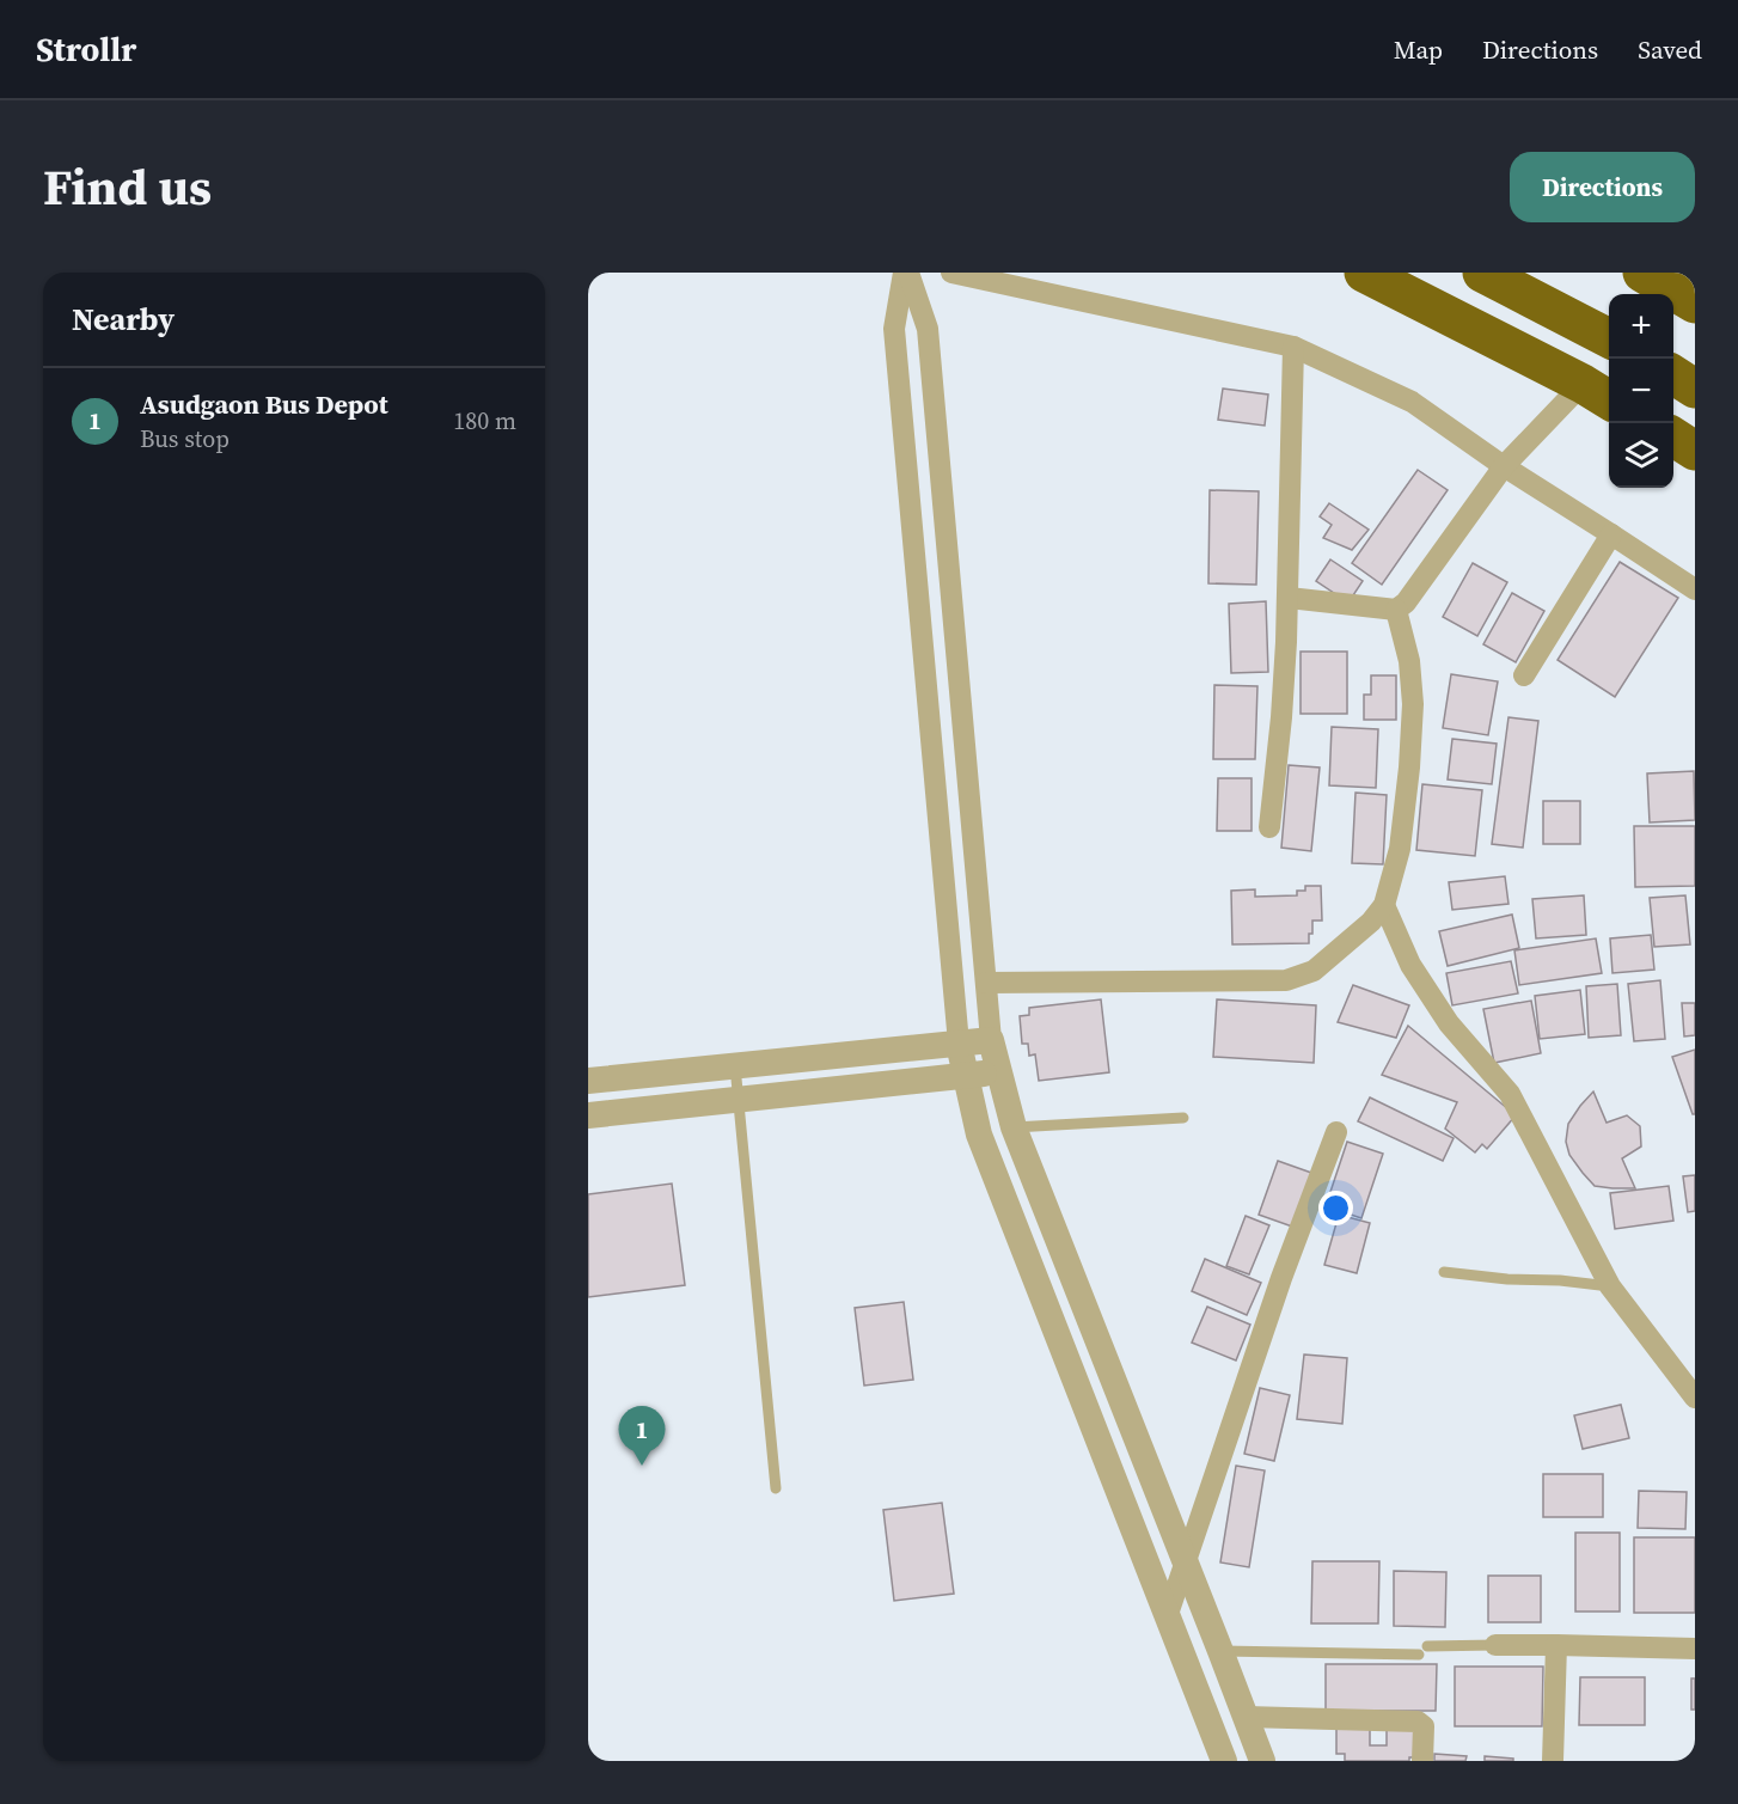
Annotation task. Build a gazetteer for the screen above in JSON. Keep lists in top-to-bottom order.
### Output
{
  "page": {
    "header": "Strollr",
    "nav": ["Map", "Directions", "Saved"],
    "title": "Find us",
    "buttons": "Directions",
    "heading": "Nearby",
    "map_buttons": ["+", "−"],
    "list": [
      {
        "mark": "1",
        "name": "Asudgaon Bus Depot",
        "note": "Bus stop",
        "value": "180 m"
      }
    ],
    "pins": "1"
  }
}
